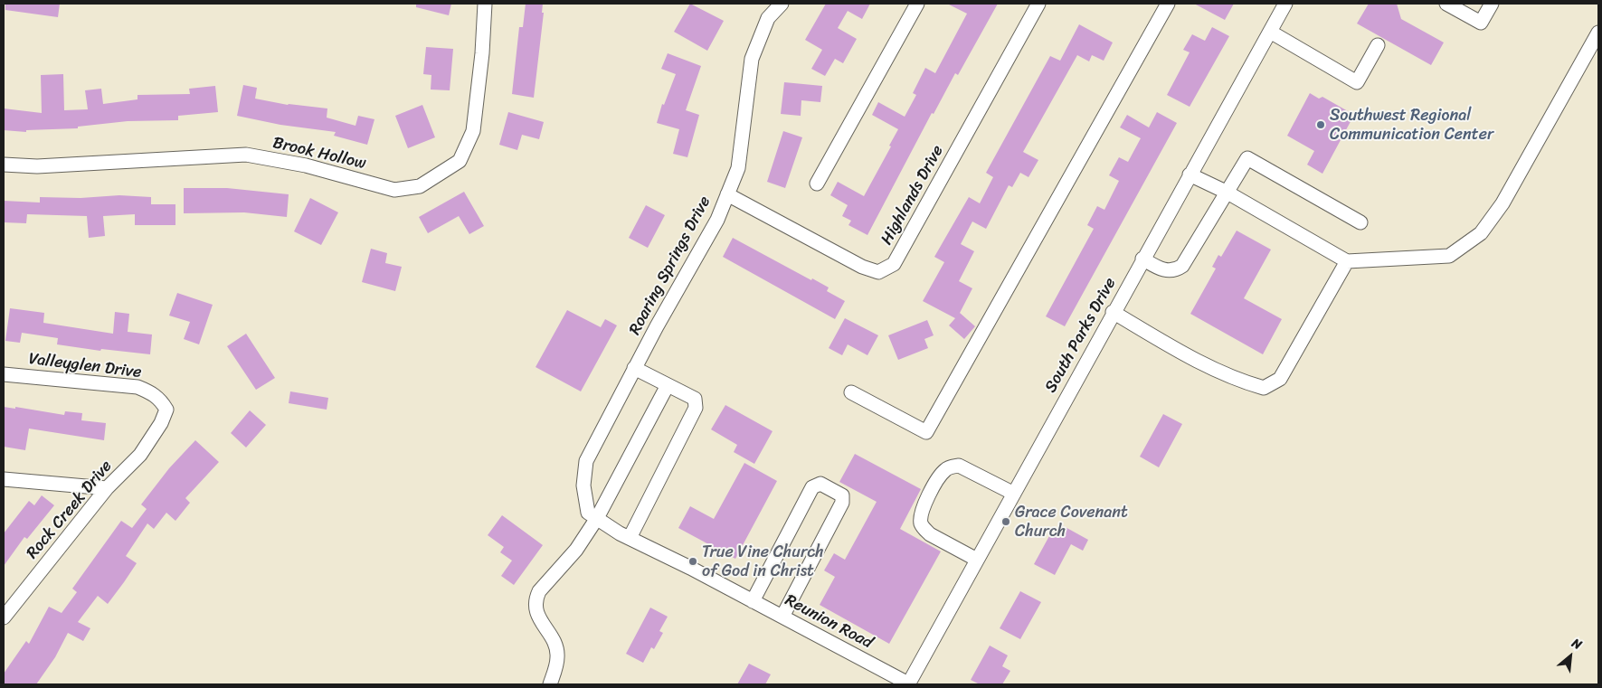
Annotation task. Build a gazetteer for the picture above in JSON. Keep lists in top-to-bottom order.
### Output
{
  "streets": {
    "street": [
      "Brook Hollow",
      "Highlands Drive",
      "Roaring Springs Drive",
      "South Parks Drive",
      "Valleyglen Drive",
      "Rock Creek Drive",
      "Reunion Road"
    ]
  },
  "crossings": [
    ["Highlands Drive", "Roaring Springs Drive"],
    ["Roaring Springs Drive", "Reunion Road"],
    ["South Parks Drive", "Reunion Road"],
    ["Valleyglen Drive", "Rock Creek Drive"]
  ],
  "places": ["Southwest Regional Communication Center", "Grace Covenant Church", "True Vine Church of God in Christ"],
  "north": "top right"
}
